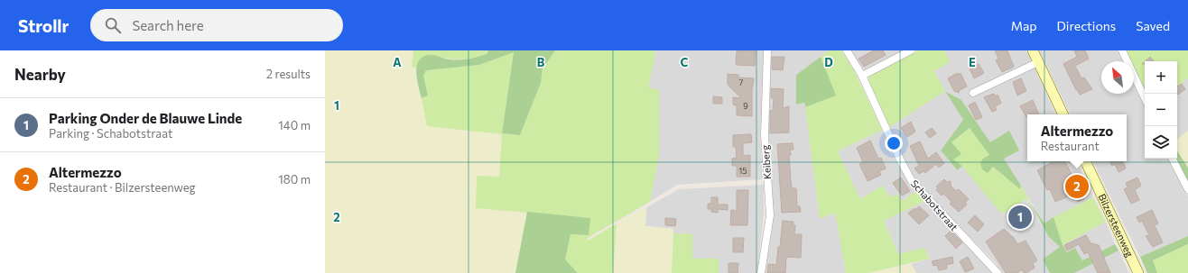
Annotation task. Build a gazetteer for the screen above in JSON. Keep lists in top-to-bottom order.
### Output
{
  "streets": {
    "main road": ["Bilzersteenweg"],
    "street": ["Keiberg", "Schabotstraat"]
  },
  "house_numbers": ["7", "9", "15"],
  "north": "top left",
  "page": {
    "header": "Strollr",
    "search": "Search here",
    "nav": ["Map", "Directions", "Saved"],
    "heading": ["Nearby", "2 results"],
    "map_buttons": ["+", "−"],
    "list": [
      {
        "mark": "1",
        "name": "Parking Onder de Blauwe Linde",
        "note": "Parking · Schabotstraat",
        "value": "140 m"
      },
      {
        "mark": "2",
        "name": "Altermezzo",
        "note": "Restaurant · Bilzersteenweg",
        "value": "180 m"
      }
    ],
    "popup": ["Altermezzo", "Restaurant"],
    "pins": ["2", "1"]
  },
  "grid": {
    "columns": [
      "A",
      "B",
      "C",
      "D",
      "E"
    ],
    "rows": ["1", "2"]
  }
}
